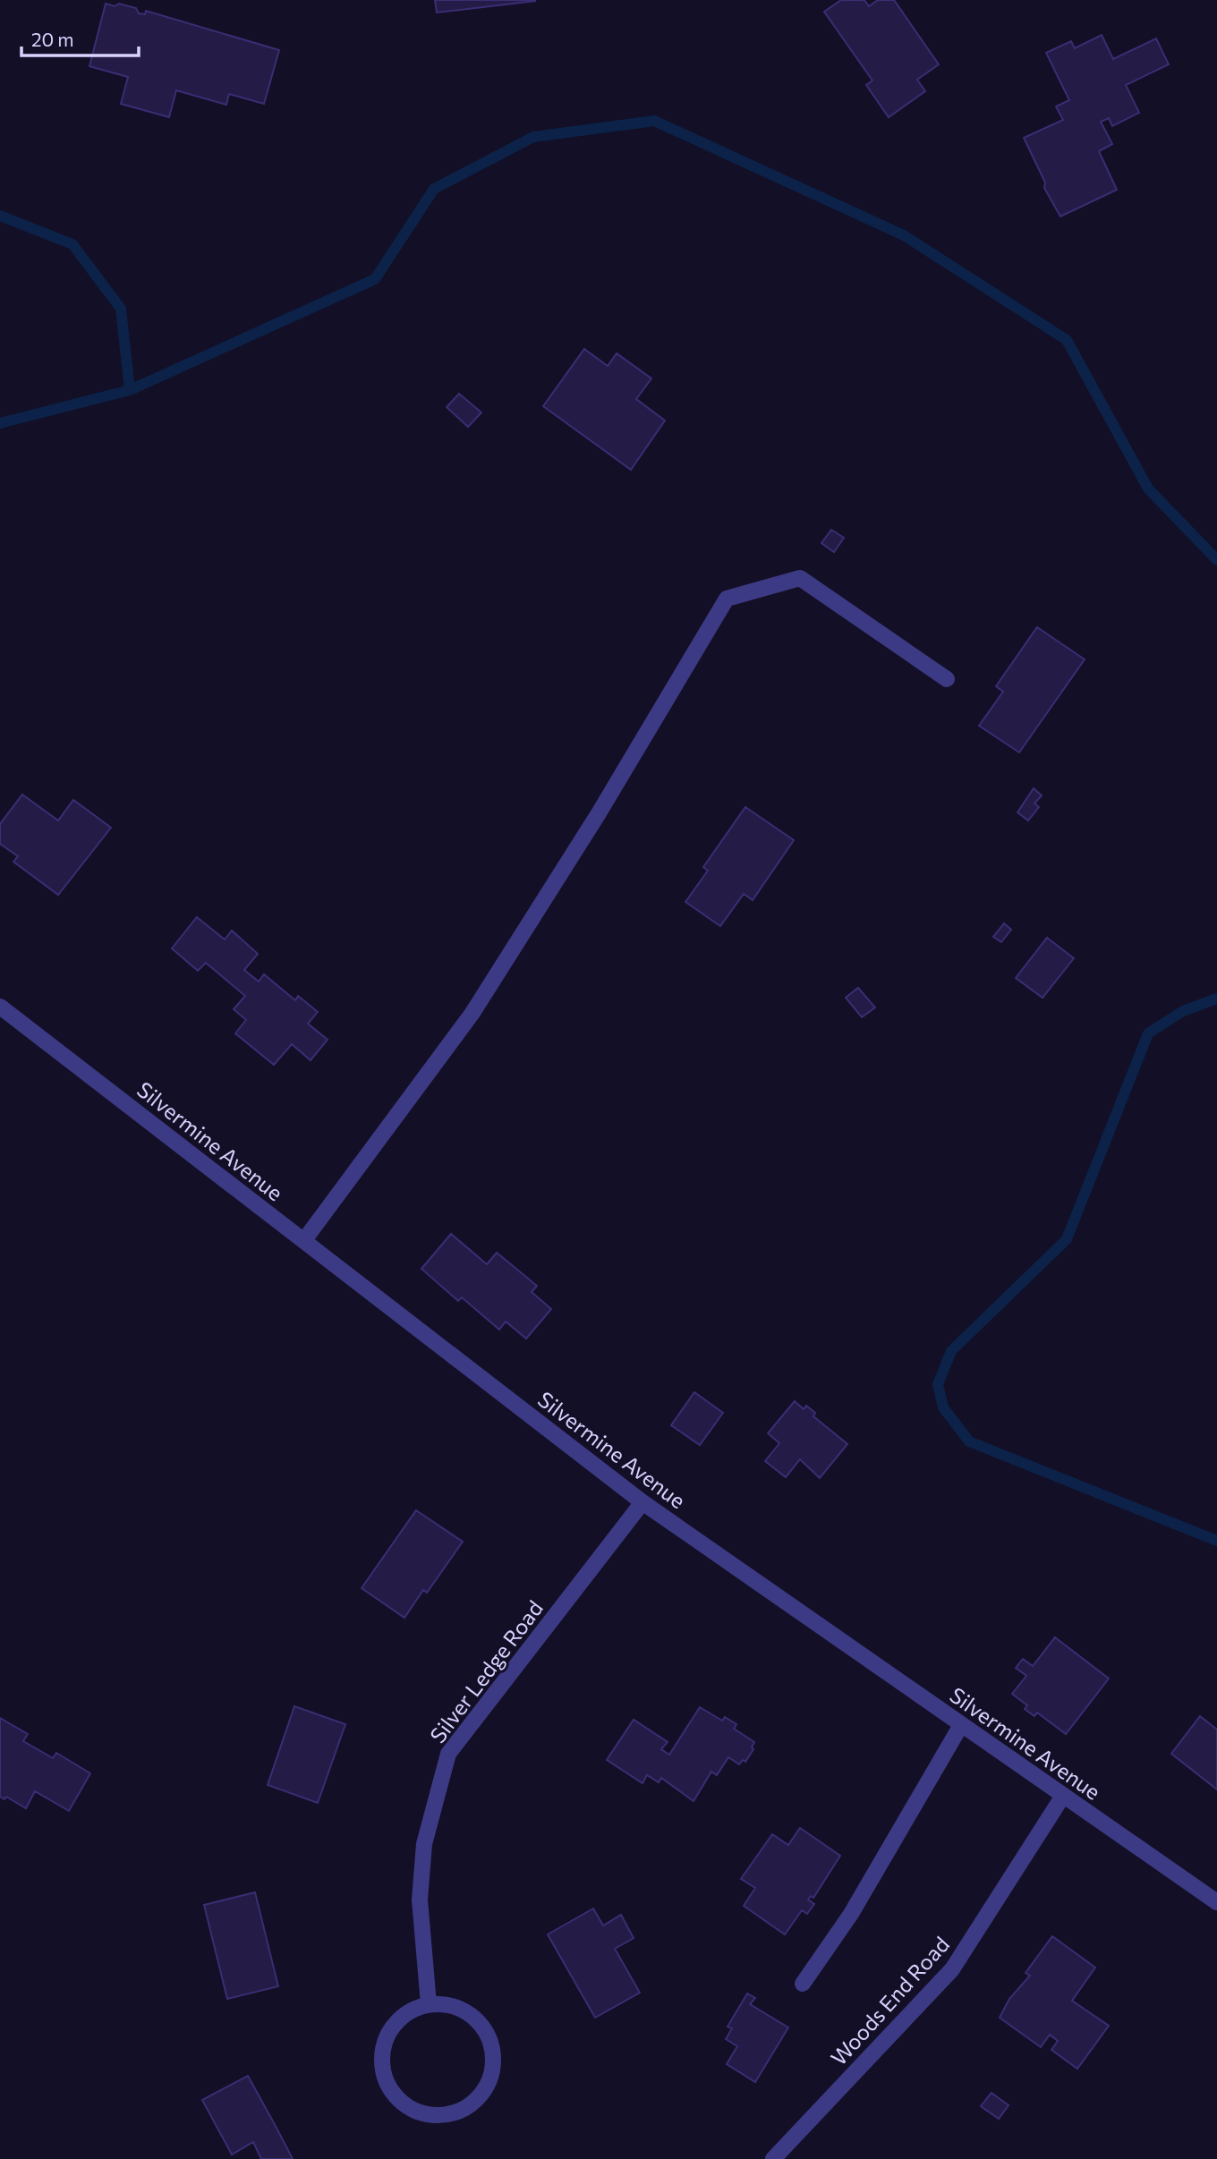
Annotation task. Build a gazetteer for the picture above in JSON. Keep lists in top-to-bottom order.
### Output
{
  "streets": {
    "street": ["Silvermine Avenue", "Silver Ledge Road", "Woods End Road"]
  },
  "crossings": [
    ["Silvermine Avenue", "Silver Ledge Road"],
    ["Silvermine Avenue", "Woods End Road"]
  ],
  "scale_bar": "20 m"
}
